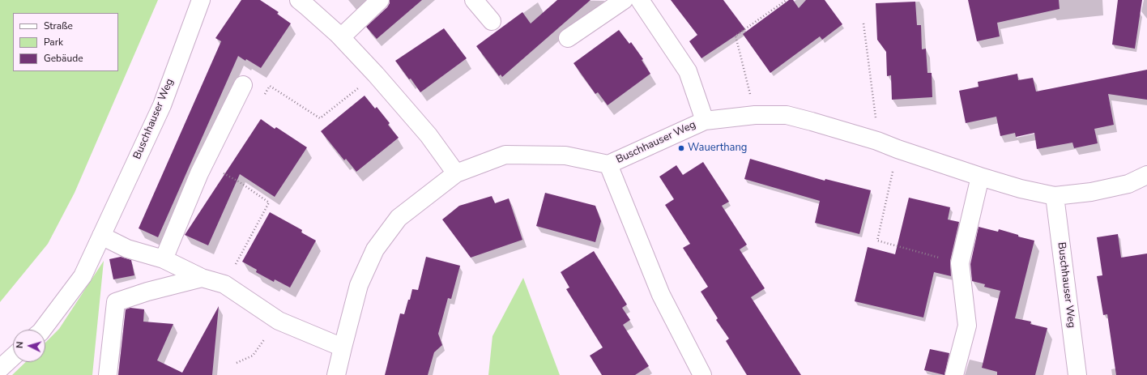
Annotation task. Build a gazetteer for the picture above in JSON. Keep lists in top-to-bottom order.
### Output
{
  "streets": {
    "street": ["Buschhauser Weg"]
  },
  "places": ["Wauerthang"],
  "legend": ["Straße", "Park", "Gebäude"],
  "north": "left"
}
